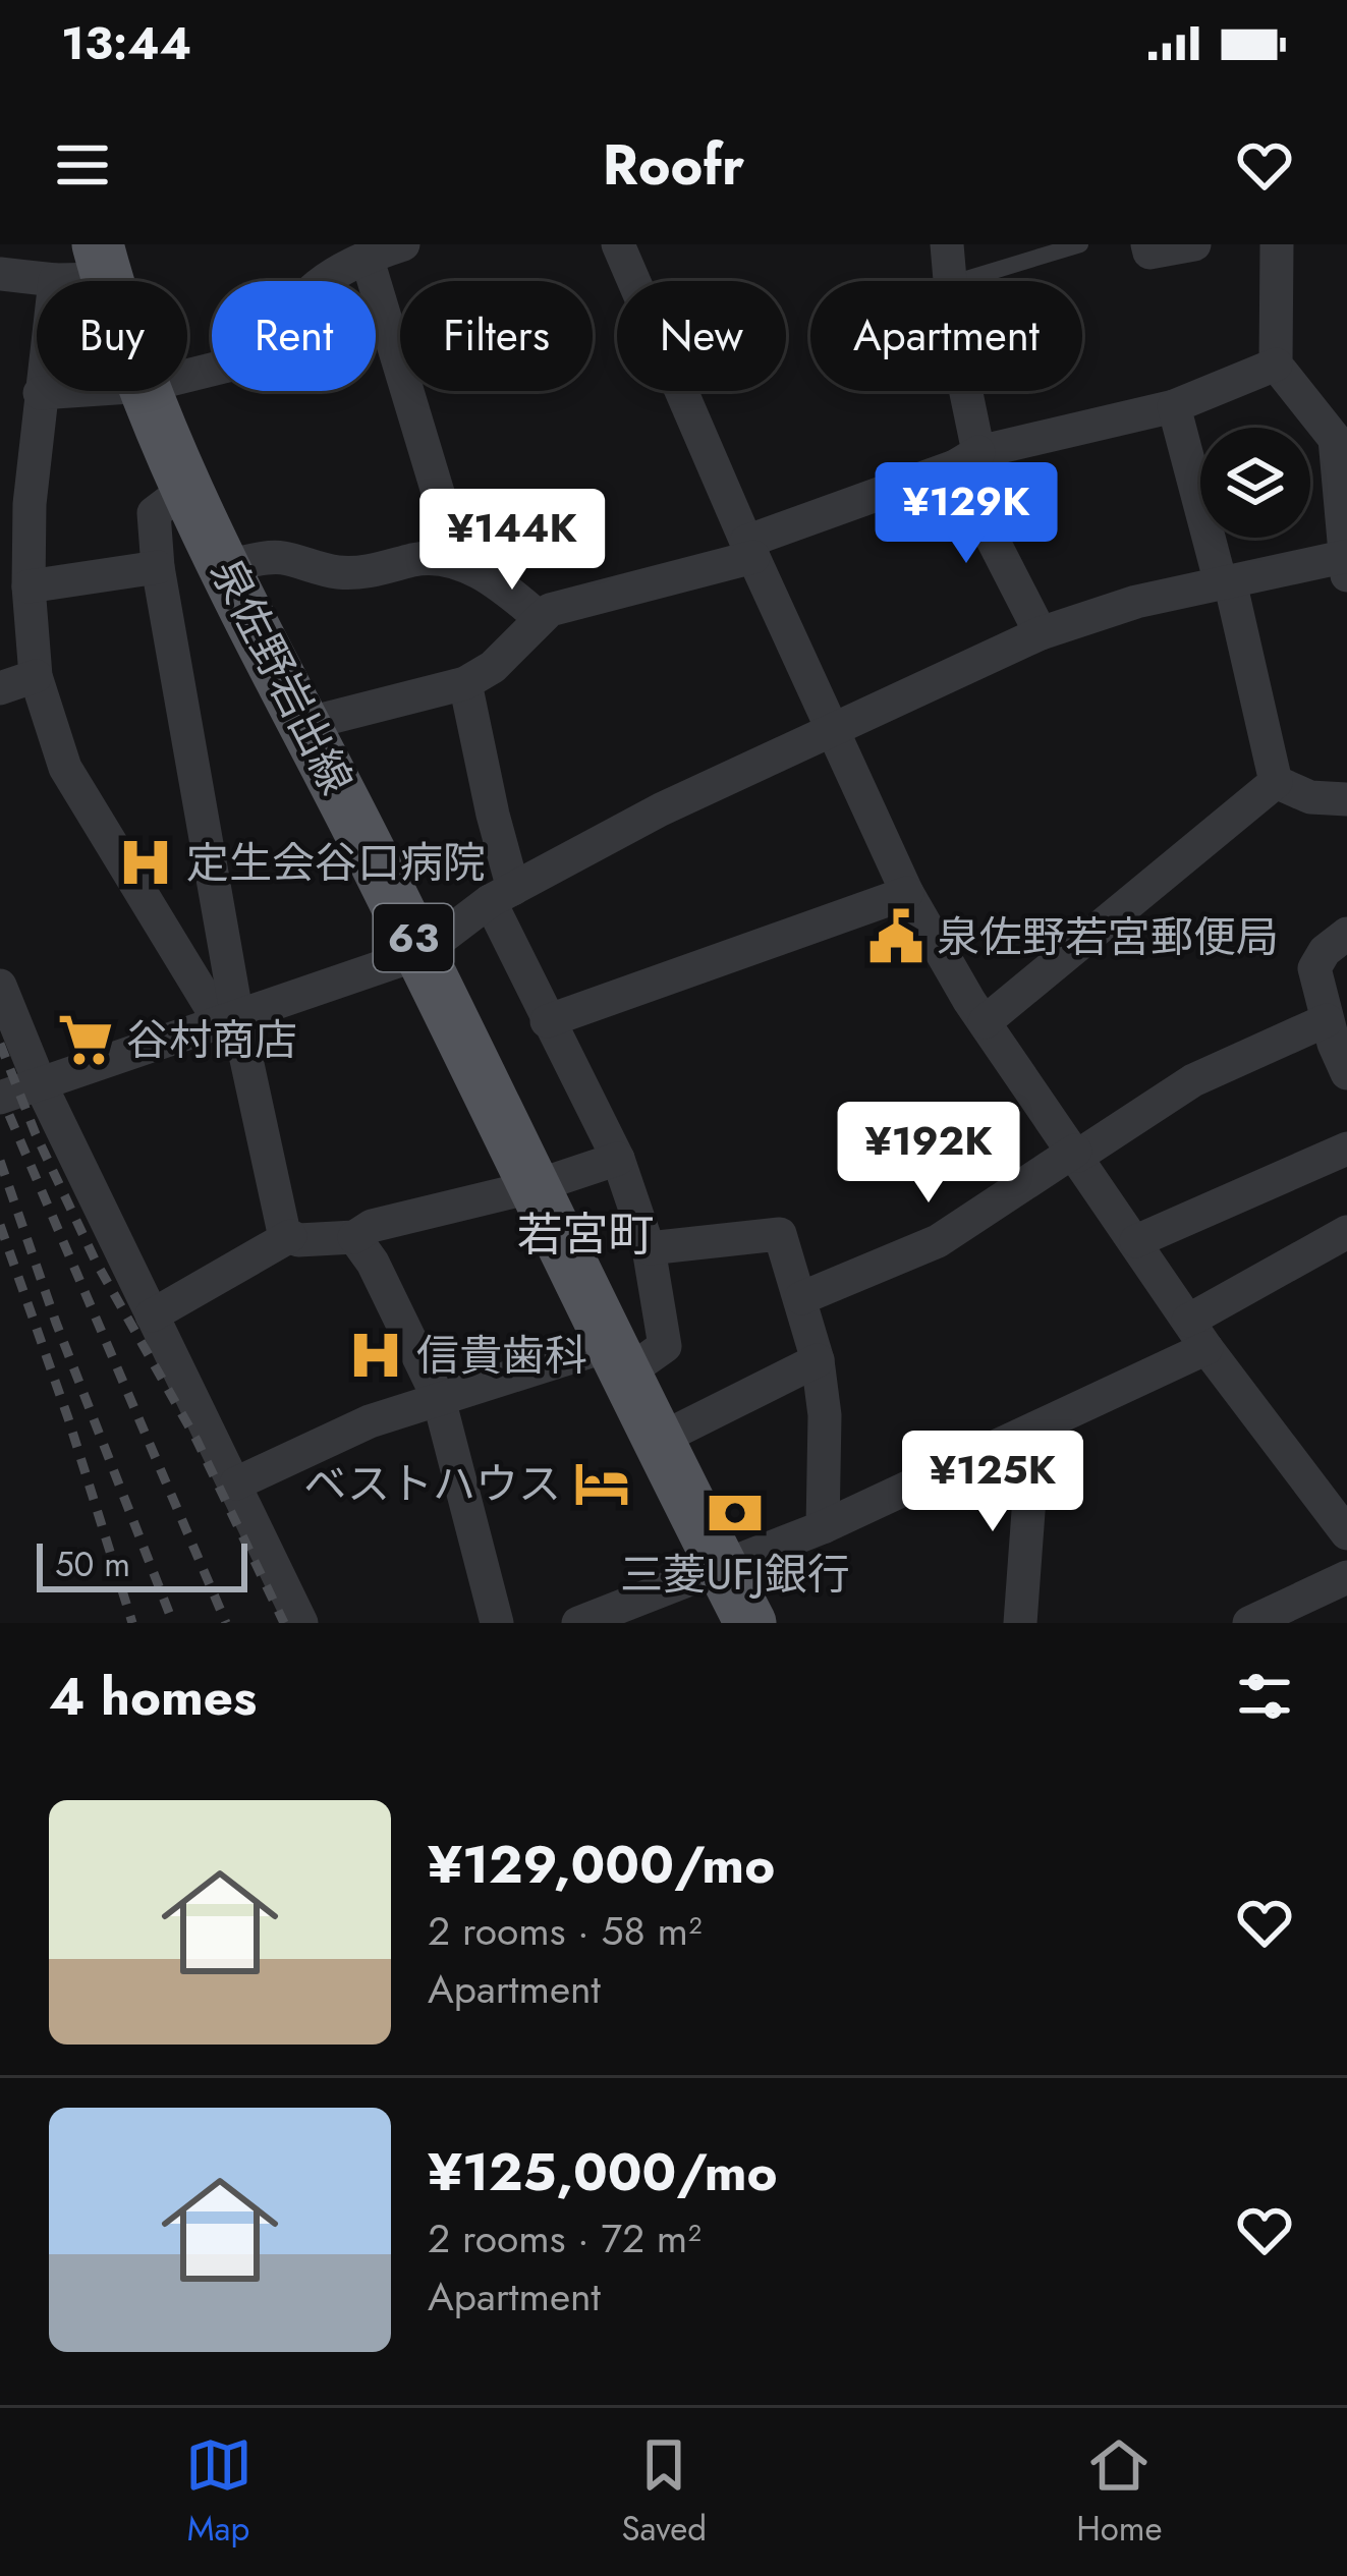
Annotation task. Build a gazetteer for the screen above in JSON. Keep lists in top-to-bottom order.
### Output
{
  "streets": {
    "main road": ["泉佐野岩出線", "63"]
  },
  "districts": ["若宮町"],
  "places": {
    "hospital": ["定生会谷口病院", "信貴歯科"],
    "public building": ["泉佐野若宮郵便局"],
    "supermarket": ["谷村商店"],
    "hotel": ["ベストハウス"],
    "bank": ["三菱UFJ銀行"]
  },
  "scale_bar": "50 m",
  "page": {
    "status": "13:44",
    "header": "Roofr",
    "chip": [
      "Buy",
      "Rent",
      "Filters",
      "New",
      "Apartment"
    ],
    "price": [
      "¥129K",
      "¥144K",
      "¥192K",
      "¥125K"
    ],
    "scale": "50 m",
    "heading": "4 homes",
    "list": [
      {
        "name": "¥129,000/mo",
        "note": "2 rooms · 58 m² · Apartment"
      },
      {
        "name": "¥125,000/mo",
        "note": "2 rooms · 72 m² · Apartment"
      }
    ],
    "tabs": ["Map", "Saved", "Home"]
  }
}
